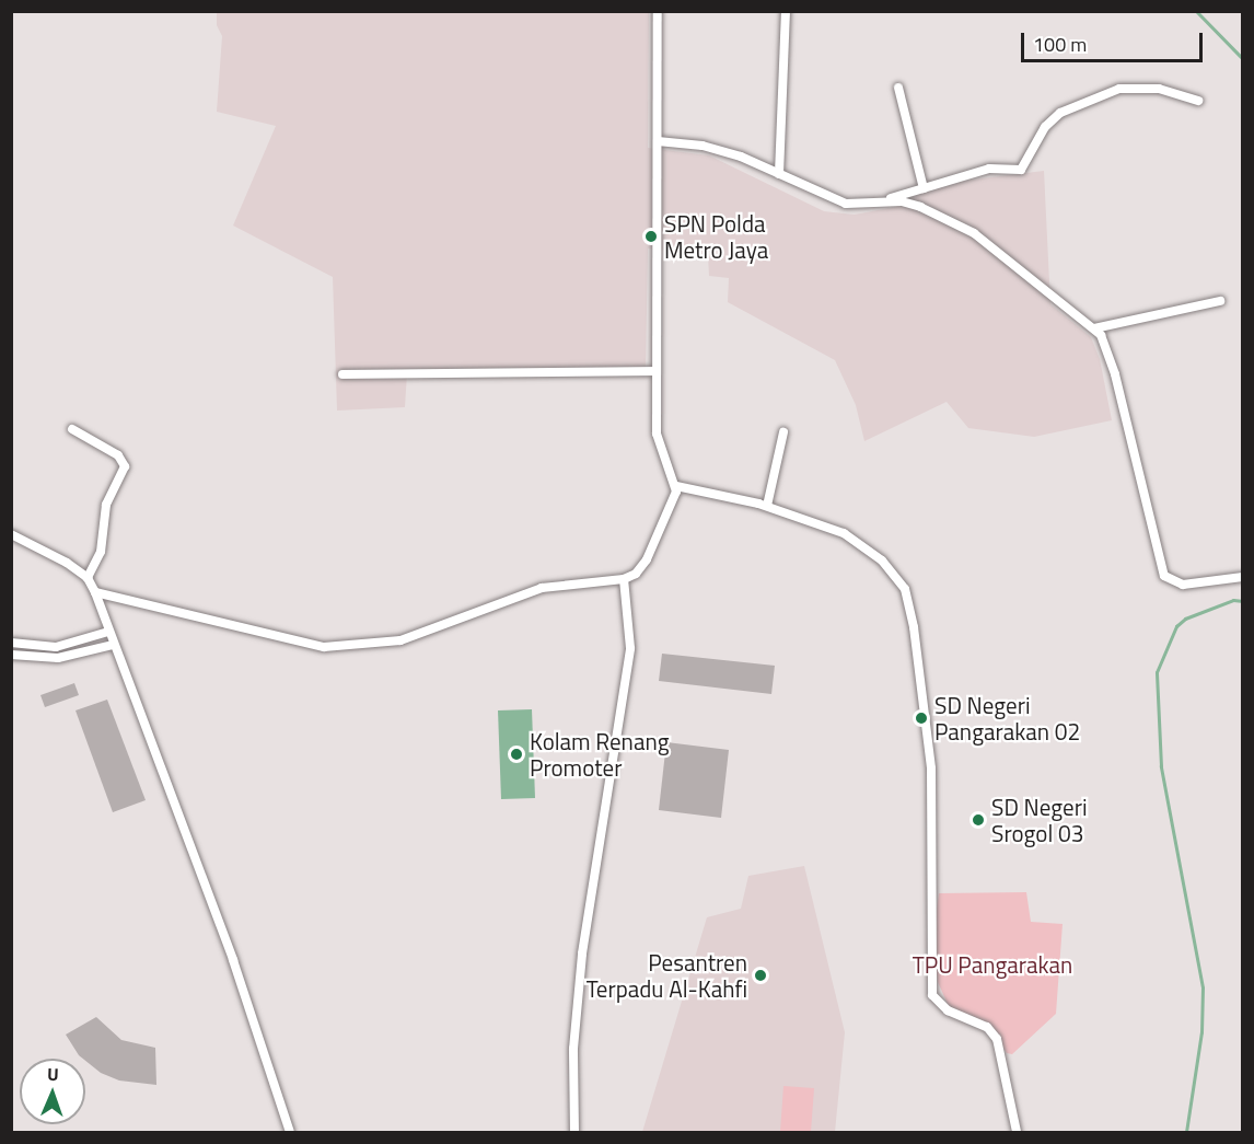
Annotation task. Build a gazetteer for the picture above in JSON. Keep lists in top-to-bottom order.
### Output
{
  "parks": ["TPU Pangarakan"],
  "places": [
    "SPN Polda Metro Jaya",
    "SD Negeri Pangarakan 02",
    "Kolam Renang Promoter",
    "SD Negeri Srogol 03",
    "Pesantren Terpadu Al-Kahfi"
  ],
  "scale_bar": "100 m",
  "north": "top"
}
